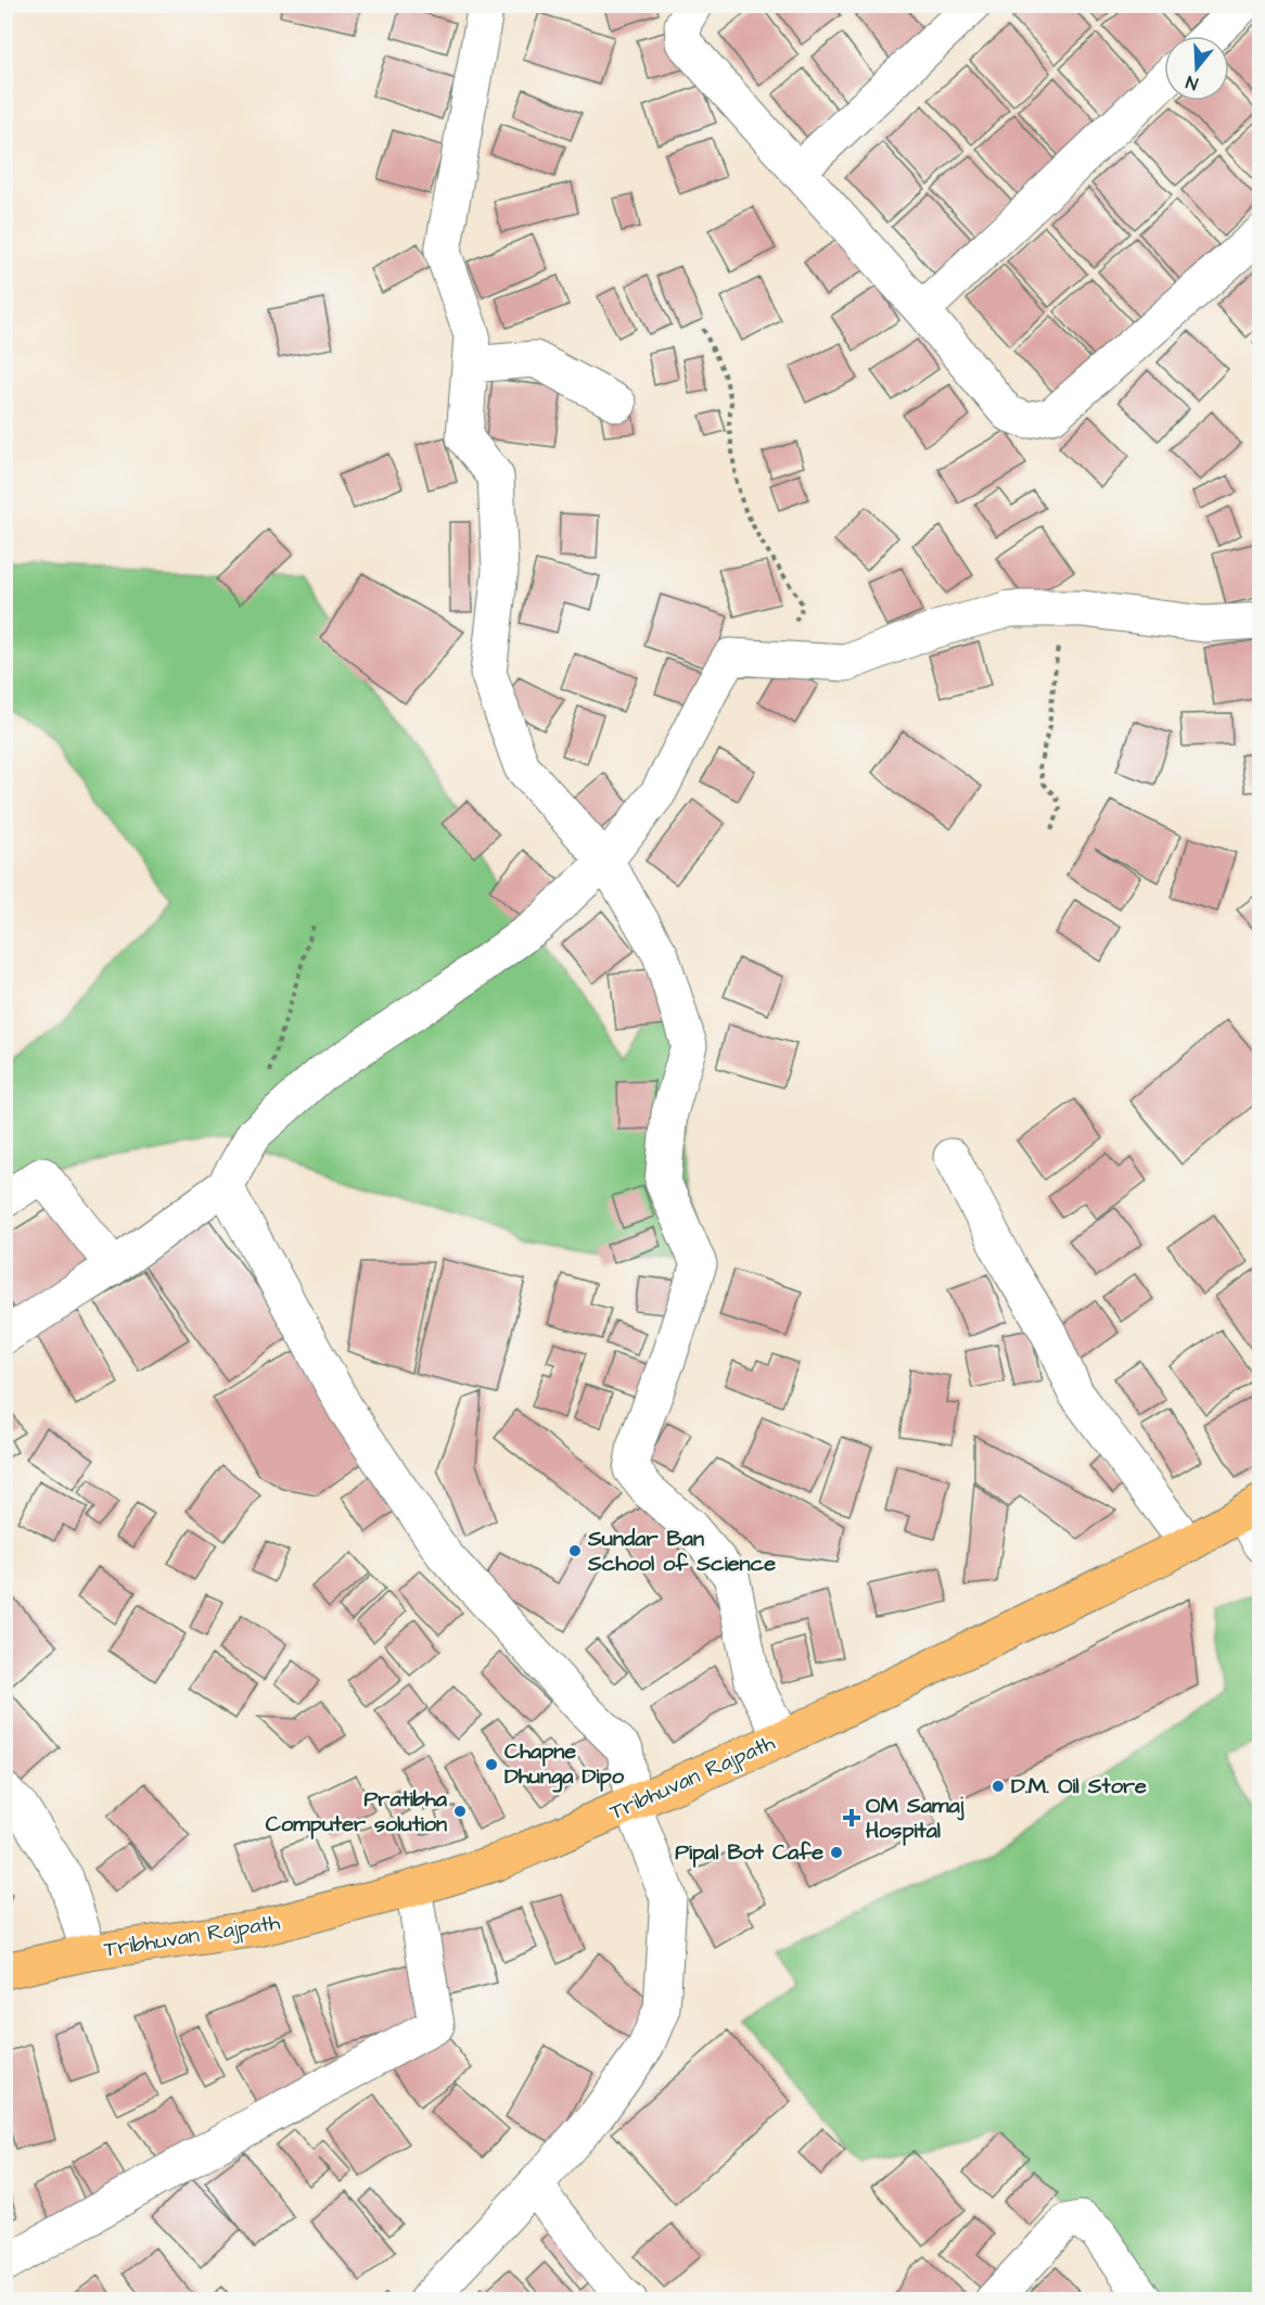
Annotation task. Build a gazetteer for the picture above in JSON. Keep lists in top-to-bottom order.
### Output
{
  "streets": {
    "highway": ["Tribhuvan Rajpath"]
  },
  "places": {
    "other": [
      "Sundar Ban School of Science",
      "Chapne Dhunga Dipo",
      "D.M. Oil Store",
      "Pratibha Computer solution",
      "Pipal Bot Cafe"
    ],
    "health": ["OM Samaj Hospital"]
  },
  "north": "bottom"
}
